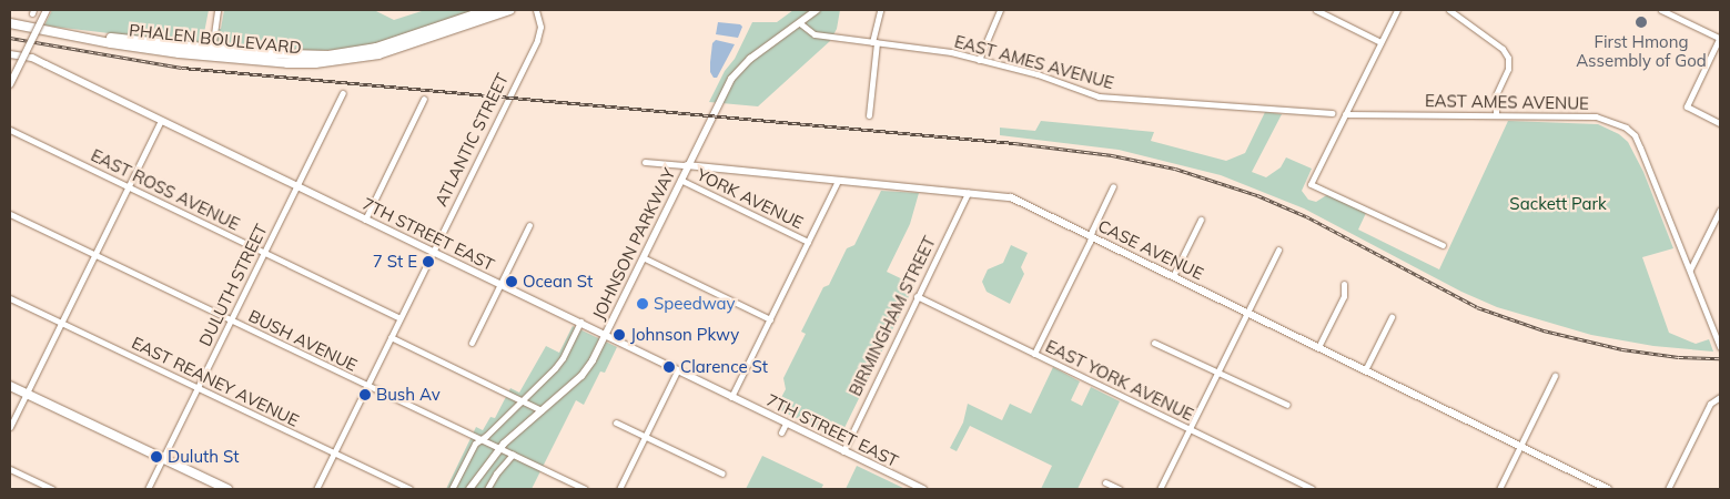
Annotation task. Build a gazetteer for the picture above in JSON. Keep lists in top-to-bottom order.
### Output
{
  "streets": {
    "main road": ["PHALEN BOULEVARD"],
    "street": [
      "EAST AMES AVENUE",
      "ATLANTIC STREET",
      "EAST ROSS AVENUE",
      "YORK AVENUE",
      "7TH STREET EAST",
      "JOHNSON PARKWAY",
      "CASE AVENUE",
      "DULUTH STREET",
      "BIRMINGHAM STREET",
      "BUSH AVENUE",
      "EAST YORK AVENUE",
      "EAST REANEY AVENUE"
    ]
  },
  "crossings": [
    ["EAST AMES AVENUE", "JOHNSON PARKWAY"],
    ["ATLANTIC STREET", "EAST ROSS AVENUE"],
    ["ATLANTIC STREET", "7TH STREET EAST"],
    ["ATLANTIC STREET", "BUSH AVENUE"],
    ["ATLANTIC STREET", "EAST REANEY AVENUE"],
    ["EAST ROSS AVENUE", "DULUTH STREET"],
    ["YORK AVENUE", "JOHNSON PARKWAY"],
    ["7TH STREET EAST", "JOHNSON PARKWAY"],
    ["7TH STREET EAST", "DULUTH STREET"],
    ["7TH STREET EAST", "BIRMINGHAM STREET"],
    ["JOHNSON PARKWAY", "CASE AVENUE"],
    ["JOHNSON PARKWAY", "BUSH AVENUE"],
    ["CASE AVENUE", "BIRMINGHAM STREET"],
    ["DULUTH STREET", "BUSH AVENUE"],
    ["DULUTH STREET", "EAST REANEY AVENUE"],
    ["BIRMINGHAM STREET", "EAST YORK AVENUE"]
  ],
  "parks": ["Sackett Park"],
  "places": [
    "First Hmong Assembly of God",
    "7 St E",
    "Ocean St",
    "Speedway",
    "Johnson Pkwy",
    "Clarence St",
    "Bush Av",
    "Duluth St"
  ]
}
